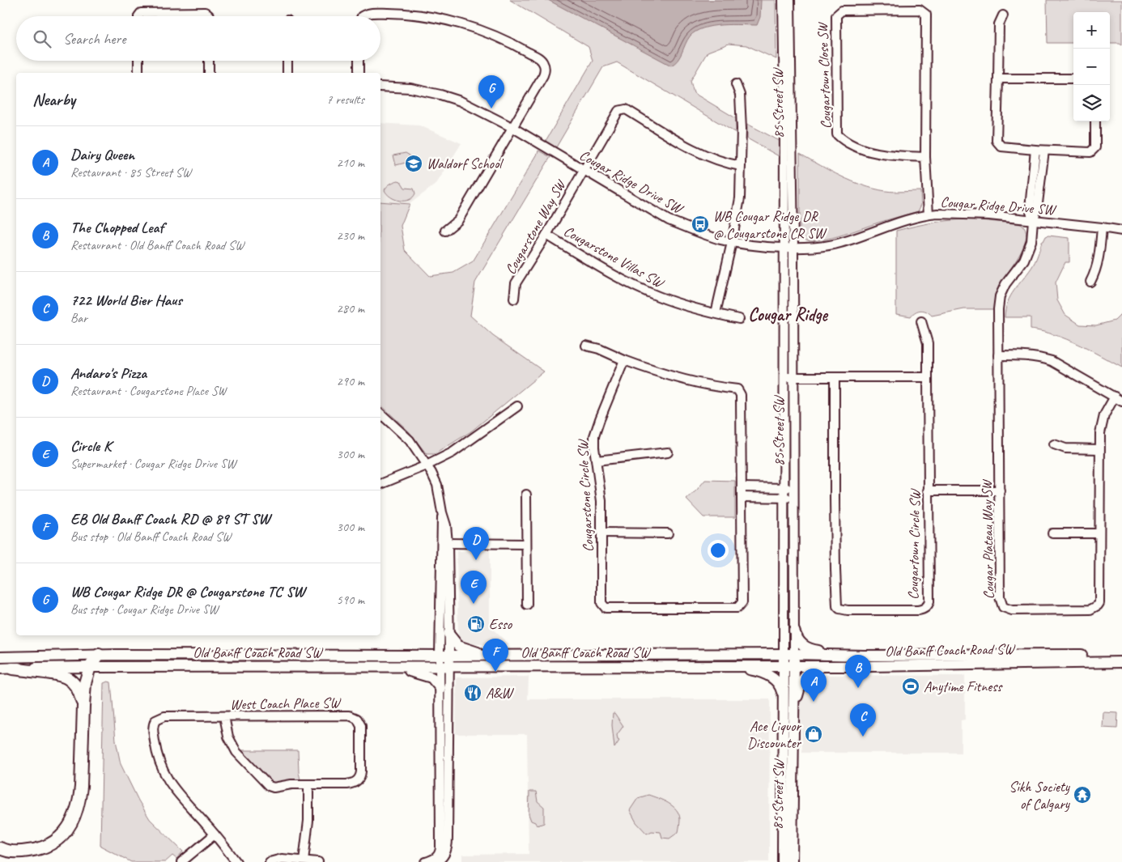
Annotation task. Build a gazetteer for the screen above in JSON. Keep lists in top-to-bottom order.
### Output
{
  "streets": {
    "main road": ["85 Street SW", "Old Banff Coach Road SW"],
    "street": [
      "Cougartown Close SW",
      "Cougar Ridge Drive SW",
      "Cougarstone Way SW",
      "Cougarstone Villas SW",
      "Cougarstone Circle SW",
      "Cougar Plateau Way SW",
      "Cougartown Circle SW",
      "West Coach Place SW"
    ]
  },
  "crossings": [
    ["Cougartown Close SW", "Cougar Ridge Drive SW"],
    ["85 Street SW", "Cougar Ridge Drive SW"],
    ["85 Street SW", "Old Banff Coach Road SW"],
    ["Cougar Ridge Drive SW", "Cougarstone Way SW"],
    ["Cougar Ridge Drive SW", "Cougar Plateau Way SW"],
    ["Cougarstone Way SW", "Cougarstone Villas SW"]
  ],
  "districts": ["Cougar Ridge"],
  "places": {
    "school or university": ["Waldorf School"],
    "bus stop": ["WB Cougar Ridge DR @ Cougarstone CR SW"],
    "fuel station": ["Esso"],
    "sports": ["Anytime Fitness"],
    "restaurant": ["A&W"],
    "shop": ["Ace Liquor Discounter"],
    "temple": ["Sikh Society of Calgary"]
  },
  "page": {
    "map_buttons": ["+", "−"],
    "search": "Search here",
    "heading": ["Nearby", "7 results"],
    "pins": [
      "G",
      "D",
      "E",
      "F",
      "B",
      "A",
      "C"
    ],
    "list": [
      {
        "mark": "A",
        "name": "Dairy Queen",
        "note": "Restaurant · 85 Street SW",
        "value": "210 m"
      },
      {
        "mark": "B",
        "name": "The Chopped Leaf",
        "note": "Restaurant · Old Banff Coach Road SW",
        "value": "230 m"
      },
      {
        "mark": "C",
        "name": "722 World Bier Haus",
        "note": "Bar",
        "value": "280 m"
      },
      {
        "mark": "D",
        "name": "Andaro's Pizza",
        "note": "Restaurant · Cougarstone Place SW",
        "value": "290 m"
      },
      {
        "mark": "E",
        "name": "Circle K",
        "note": "Supermarket · Cougar Ridge Drive SW",
        "value": "300 m"
      },
      {
        "mark": "F",
        "name": "EB Old Banff Coach RD @ 89 ST SW",
        "note": "Bus stop · Old Banff Coach Road SW",
        "value": "300 m"
      },
      {
        "mark": "G",
        "name": "WB Cougar Ridge DR @ Cougarstone TC SW",
        "note": "Bus stop · Cougar Ridge Drive SW",
        "value": "590 m"
      }
    ]
  }
}
